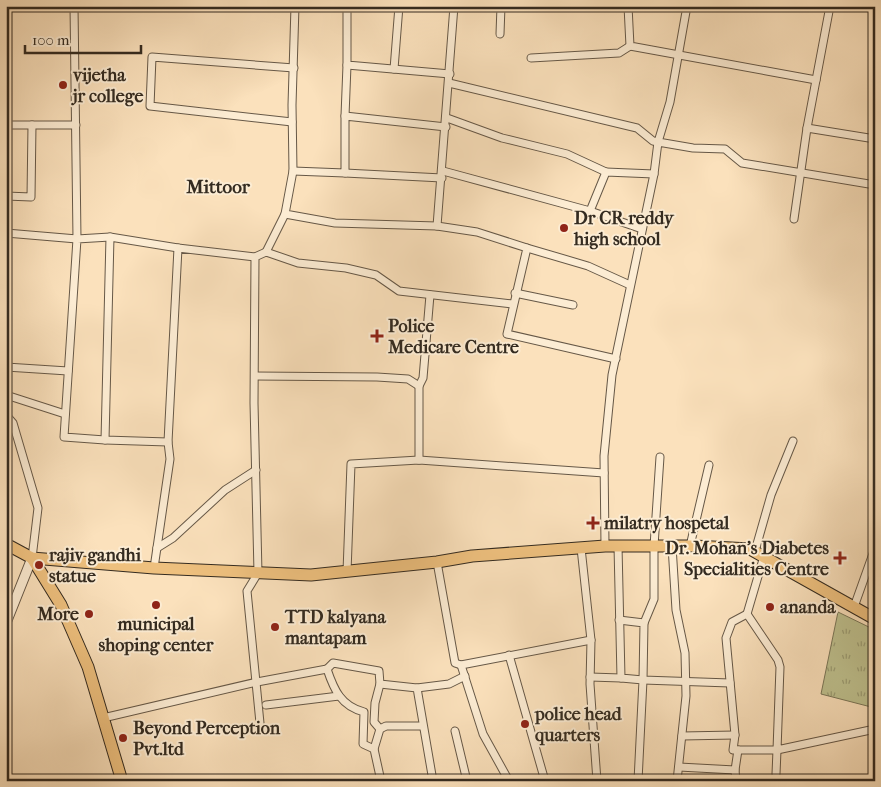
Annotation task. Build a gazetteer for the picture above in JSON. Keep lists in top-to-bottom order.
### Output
{
  "districts": ["Mittoor"],
  "places": {
    "other": [
      "vijetha jr college",
      "Dr CR reddy high school",
      "rajiv gandhi statue",
      "municipal shoping center",
      "ananda",
      "More",
      "TTD kalyana mantapam",
      "police head quarters",
      "Beyond Perception Pvt.ltd"
    ],
    "health": ["Police Medicare Centre", "milatry hospetal", "Dr. Mohan's Diabetes Specialities Centre"]
  },
  "scale_bar": "100 m"
}
